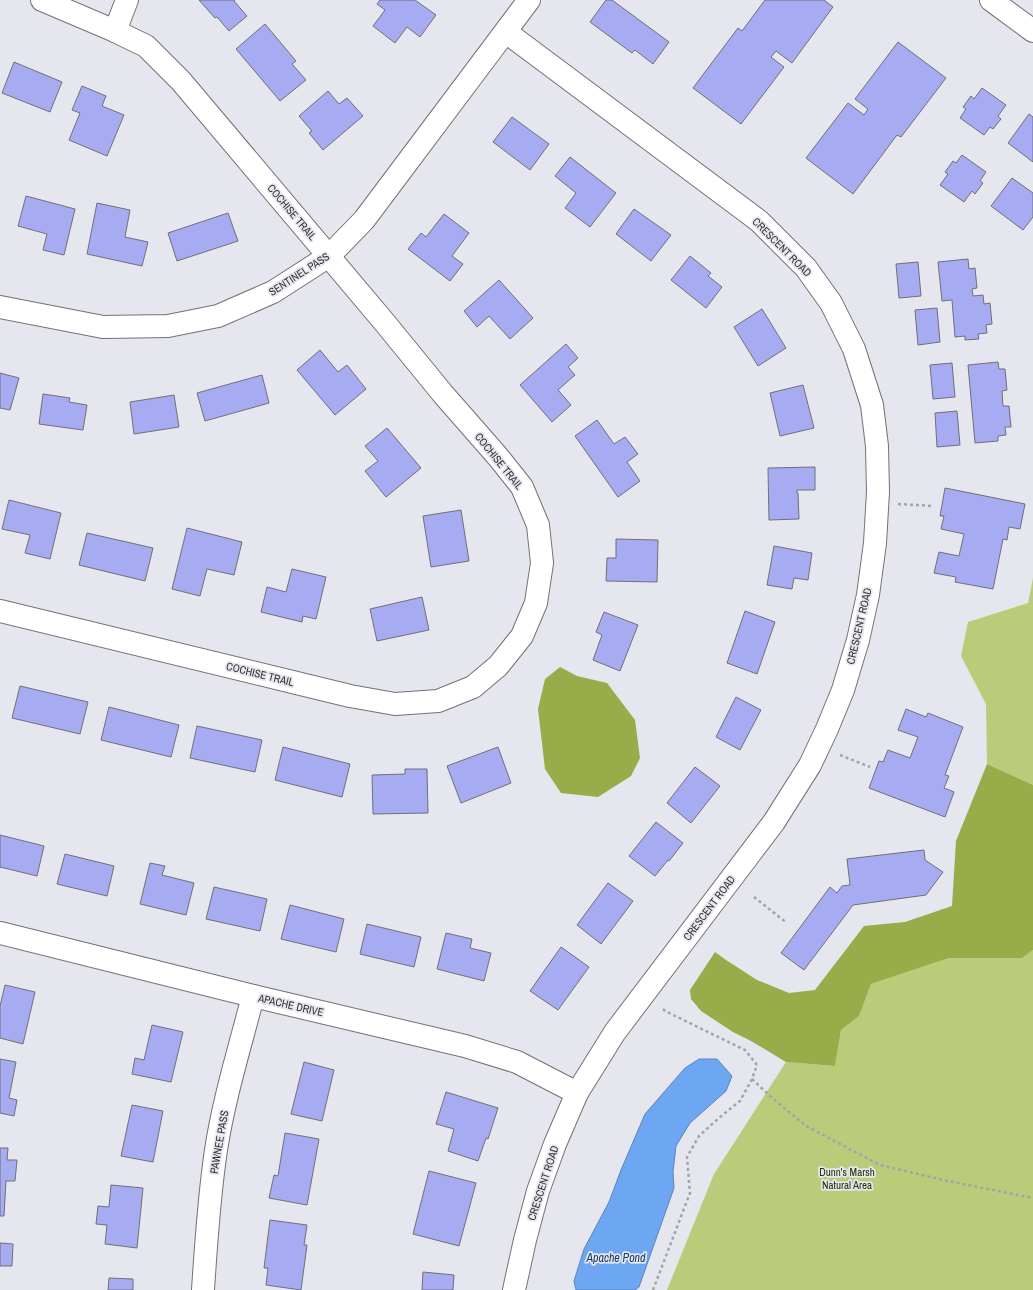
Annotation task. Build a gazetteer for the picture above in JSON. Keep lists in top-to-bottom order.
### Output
{
  "streets": {
    "street": [
      "COCHISE TRAIL",
      "CRESCENT ROAD",
      "SENTINEL PASS",
      "APACHE DRIVE",
      "PAWNEE PASS"
    ]
  },
  "crossings": [
    ["COCHISE TRAIL", "SENTINEL PASS"],
    ["CRESCENT ROAD", "SENTINEL PASS"],
    ["CRESCENT ROAD", "APACHE DRIVE"],
    ["APACHE DRIVE", "PAWNEE PASS"]
  ],
  "water": ["Apache Pond"],
  "parks": ["Dunn's Marsh Natural Area"]
}
